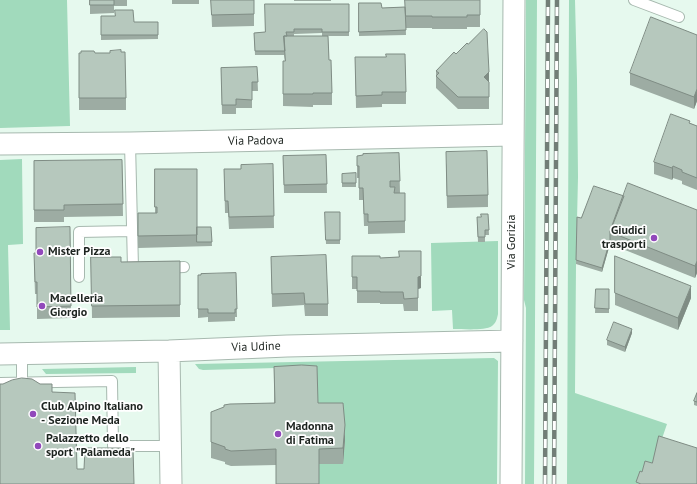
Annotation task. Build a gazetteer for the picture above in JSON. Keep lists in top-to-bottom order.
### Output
{
  "streets": {
    "street": ["Via Padova", "Via Gorizia", "Via Udine"]
  },
  "crossings": [
    ["Via Padova", "Via Gorizia"],
    ["Via Gorizia", "Via Udine"]
  ],
  "places": [
    "Giudici trasporti",
    "Mister Pizza",
    "Macelleria Giorgio",
    "Club Alpino Italiano - Sezione Meda",
    "Madonna di Fatima",
    "Palazzetto dello sport \"Palameda\""
  ]
}
